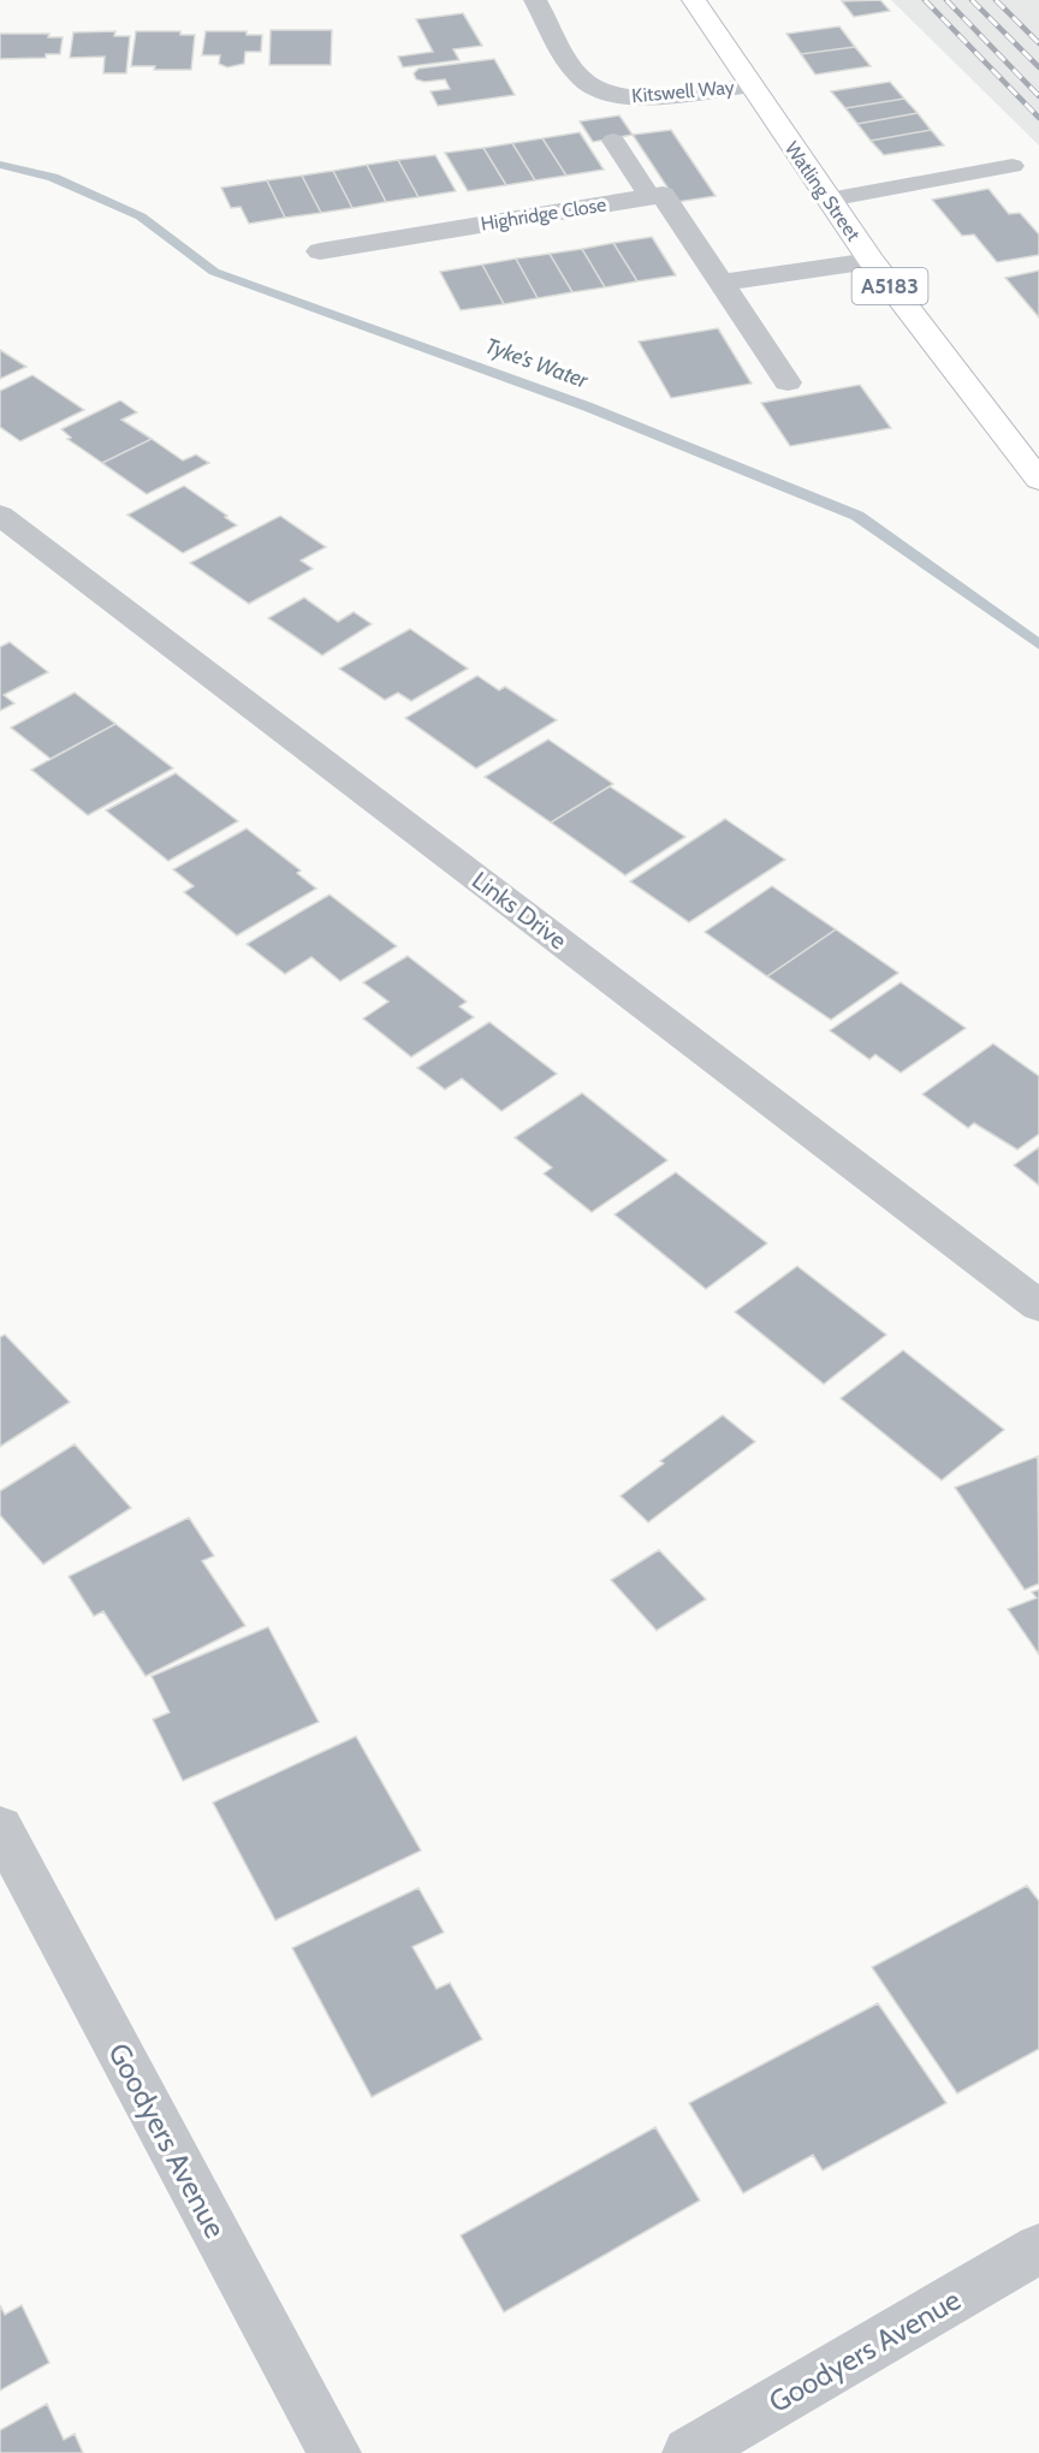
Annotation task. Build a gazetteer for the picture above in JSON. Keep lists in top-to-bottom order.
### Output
{
  "streets": {
    "main road": ["Watling Street", "A5183"],
    "street": [
      "Kitswell Way",
      "Highridge Close",
      "Links Drive",
      "Goodyers Avenue"
    ]
  },
  "crossings": [
    ["Kitswell Way", "Watling Street"]
  ],
  "water": ["Tyke's Water"]
}
